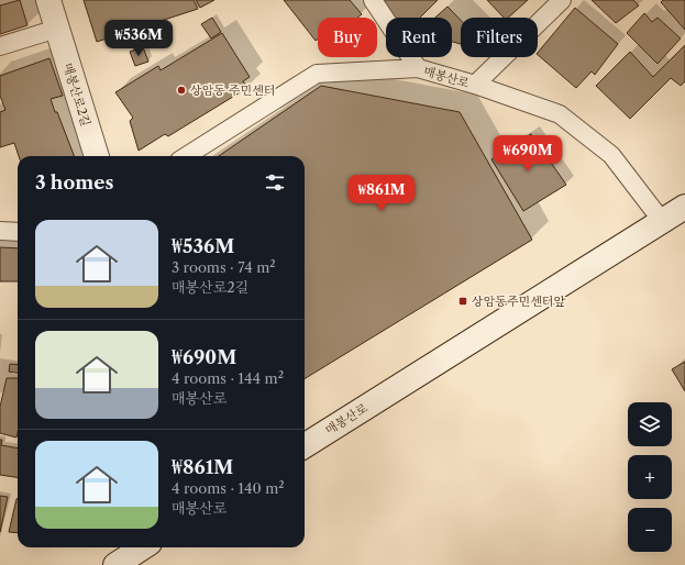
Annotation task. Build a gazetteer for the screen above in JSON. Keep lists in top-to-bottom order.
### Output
{
  "streets": {
    "main road": ["매봉산로", "매봉산로2길"]
  },
  "places": {
    "other": ["상암동 주민센터"],
    "transit": ["상암동주민센터앞"]
  },
  "page": {
    "chip": ["Buy", "Rent", "Filters"],
    "price": ["₩536M", "₩690M", "₩861M"],
    "heading": "3 homes",
    "list": [
      {
        "name": "₩536M",
        "note": "3 rooms · 74 m² · 매봉산로2길"
      },
      {
        "name": "₩690M",
        "note": "4 rooms · 144 m² · 매봉산로"
      },
      {
        "name": "₩861M",
        "note": "4 rooms · 140 m² · 매봉산로"
      }
    ],
    "map_buttons": ["+", "−"]
  }
}
